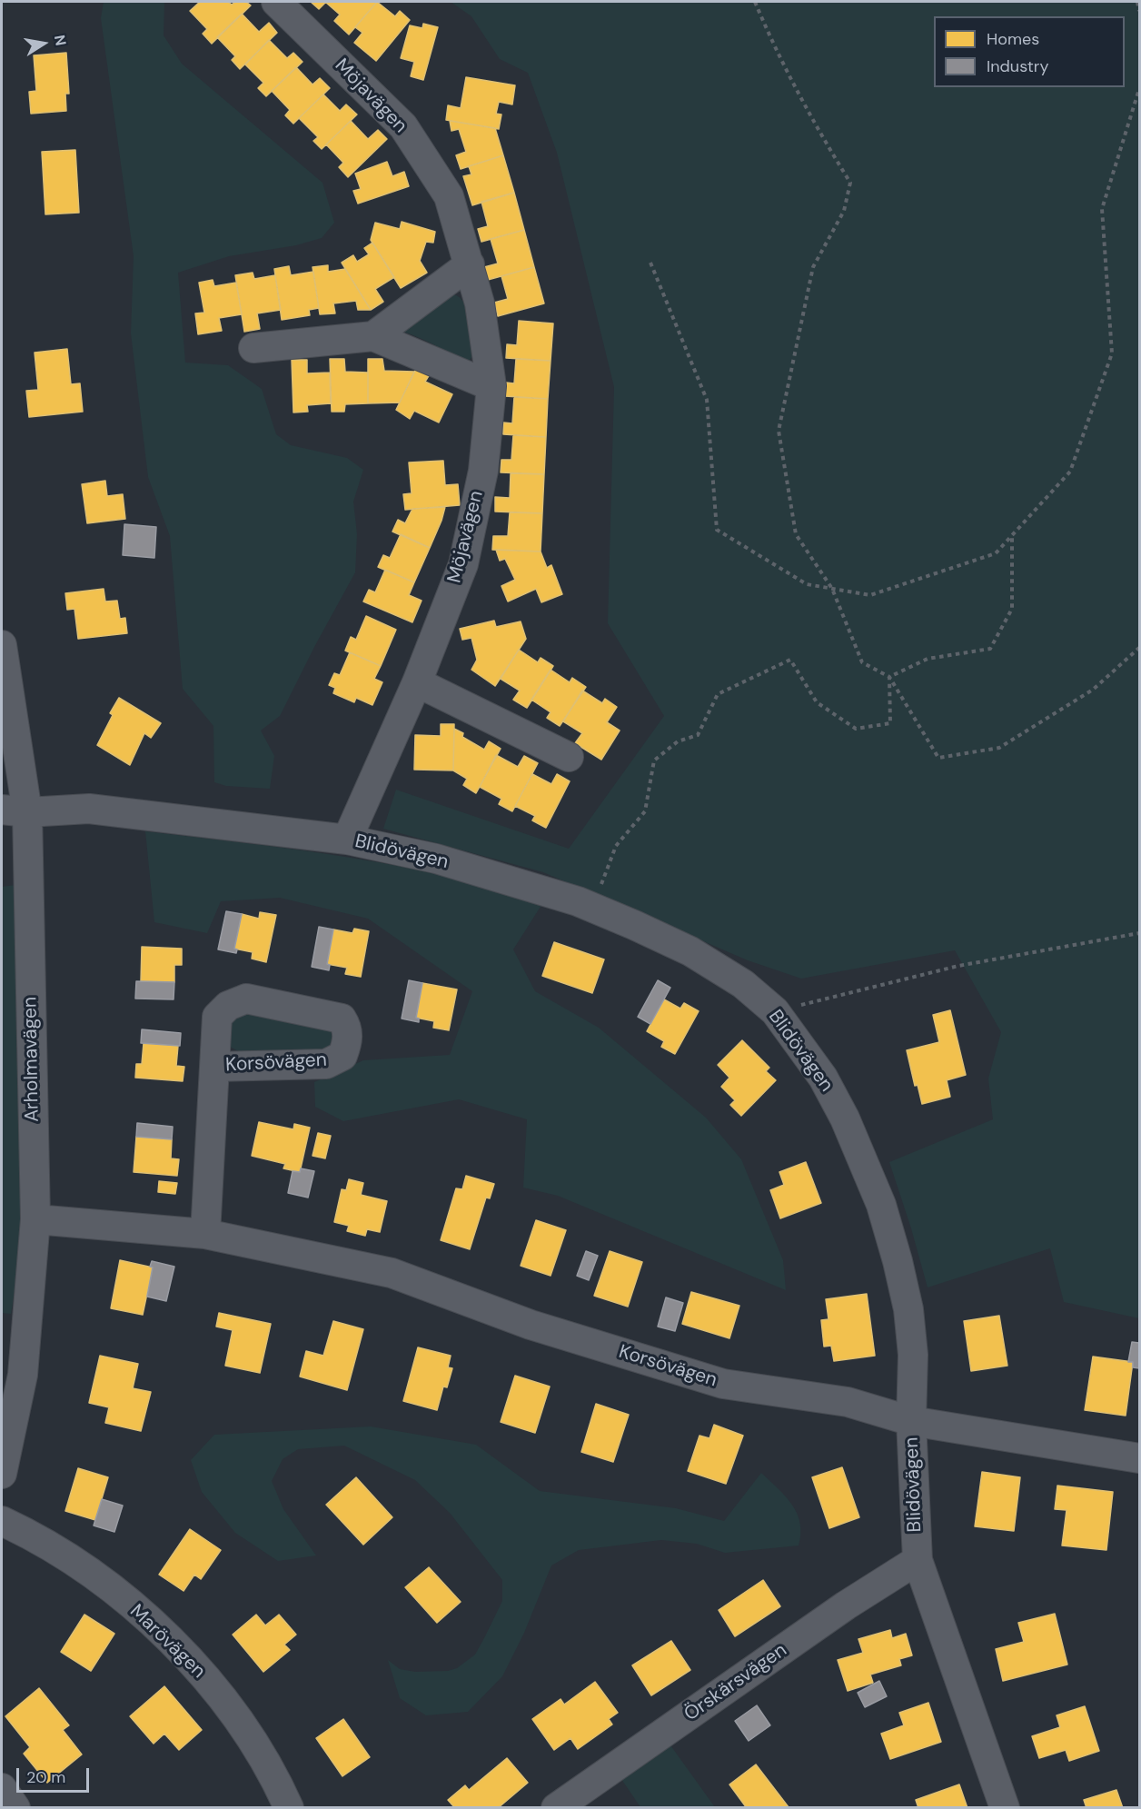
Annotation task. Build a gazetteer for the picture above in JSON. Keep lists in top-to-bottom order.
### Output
{
  "streets": {
    "street": [
      "Möjavägen",
      "Blidövägen",
      "Arholmavägen",
      "Korsövägen",
      "Marövägen",
      "Örskärsvägen"
    ]
  },
  "crossings": [
    ["Möjavägen", "Blidövägen"],
    ["Blidövägen", "Arholmavägen"],
    ["Blidövägen", "Korsövägen"],
    ["Blidövägen", "Örskärsvägen"],
    ["Arholmavägen", "Korsövägen"]
  ],
  "legend": ["Homes", "Industry"],
  "scale_bar": "20 m",
  "north": "right"
}
